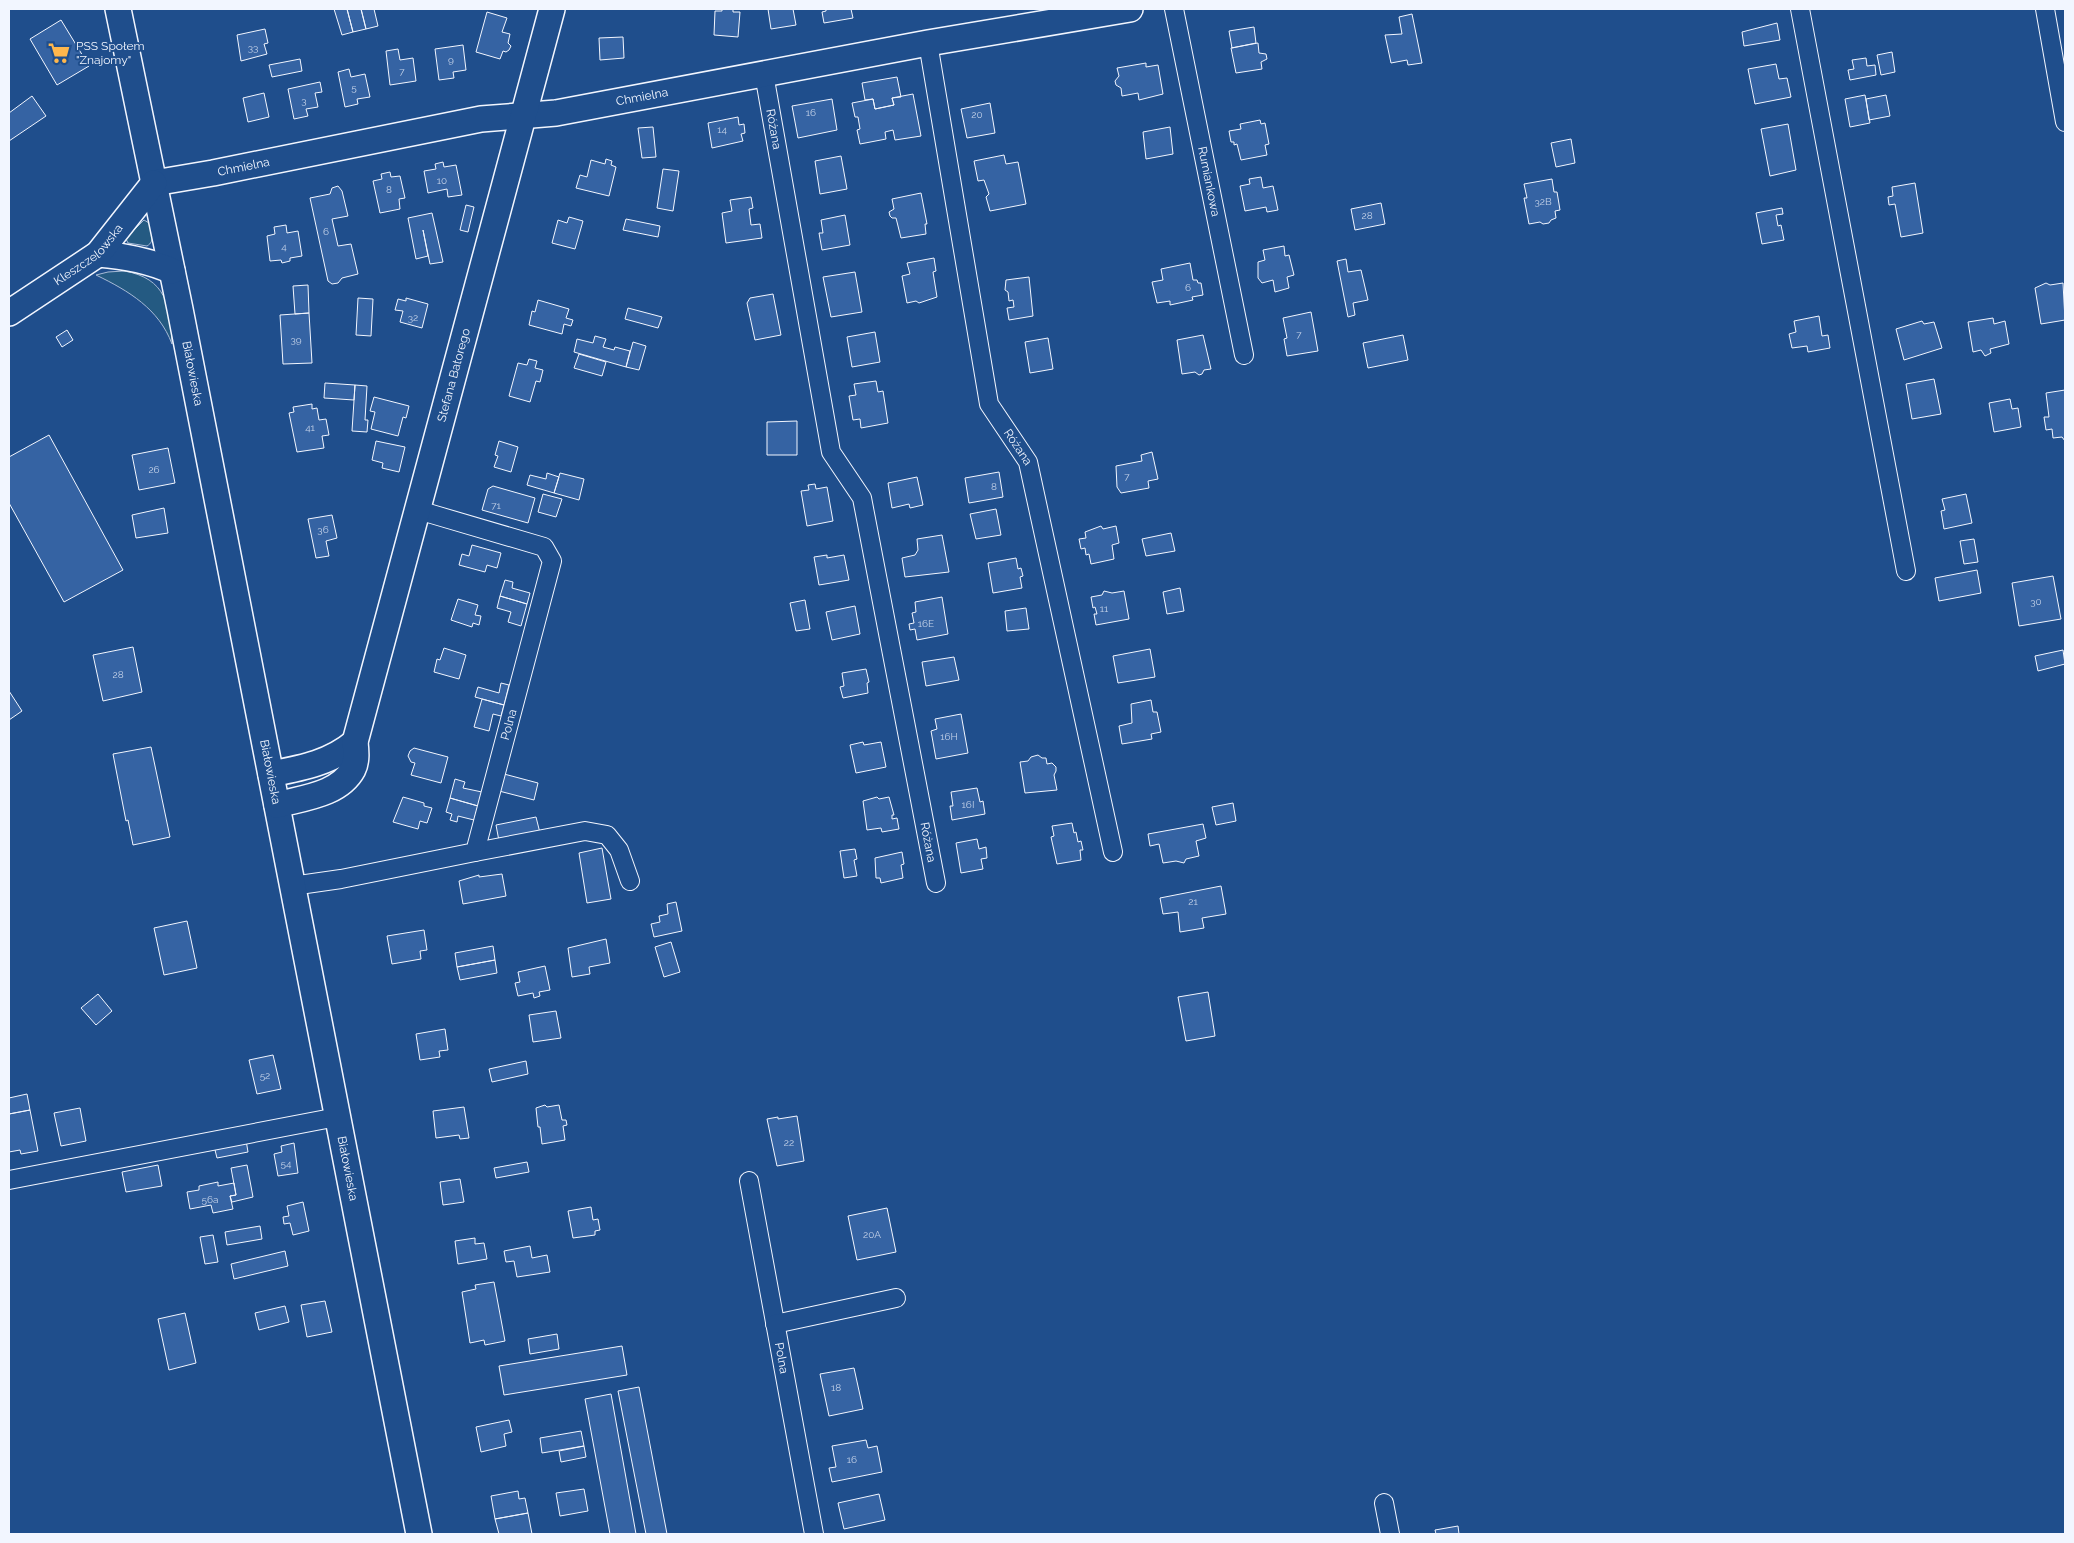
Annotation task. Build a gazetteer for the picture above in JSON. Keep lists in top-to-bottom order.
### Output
{
  "streets": {
    "street": [
      "Chmielna",
      "Różana",
      "Rumiankowa",
      "Kleszczelowska",
      "Białowieska",
      "Stefana Batorego",
      "Polna"
    ]
  },
  "crossings": [
    ["Chmielna", "Różana"],
    ["Chmielna", "Kleszczelowska"],
    ["Chmielna", "Białowieska"],
    ["Chmielna", "Stefana Batorego"],
    ["Kleszczelowska", "Białowieska"],
    ["Białowieska", "Stefana Batorego"],
    ["Stefana Batorego", "Polna"]
  ],
  "places": {
    "supermarket": ["PSS Społem \"Znajomy\""]
  },
  "house_numbers": [
    "33",
    "9",
    "7",
    "5",
    "3",
    "16",
    "20",
    "14",
    "10",
    "8",
    "32B",
    "28",
    "6",
    "4",
    "6",
    "32",
    "7",
    "39",
    "41",
    "26",
    "7",
    "8",
    "71",
    "36",
    "30",
    "11",
    "16E",
    "28",
    "16H",
    "16I",
    "21",
    "52",
    "22",
    "54",
    "56a",
    "20A",
    "18",
    "16"
  ]
}
